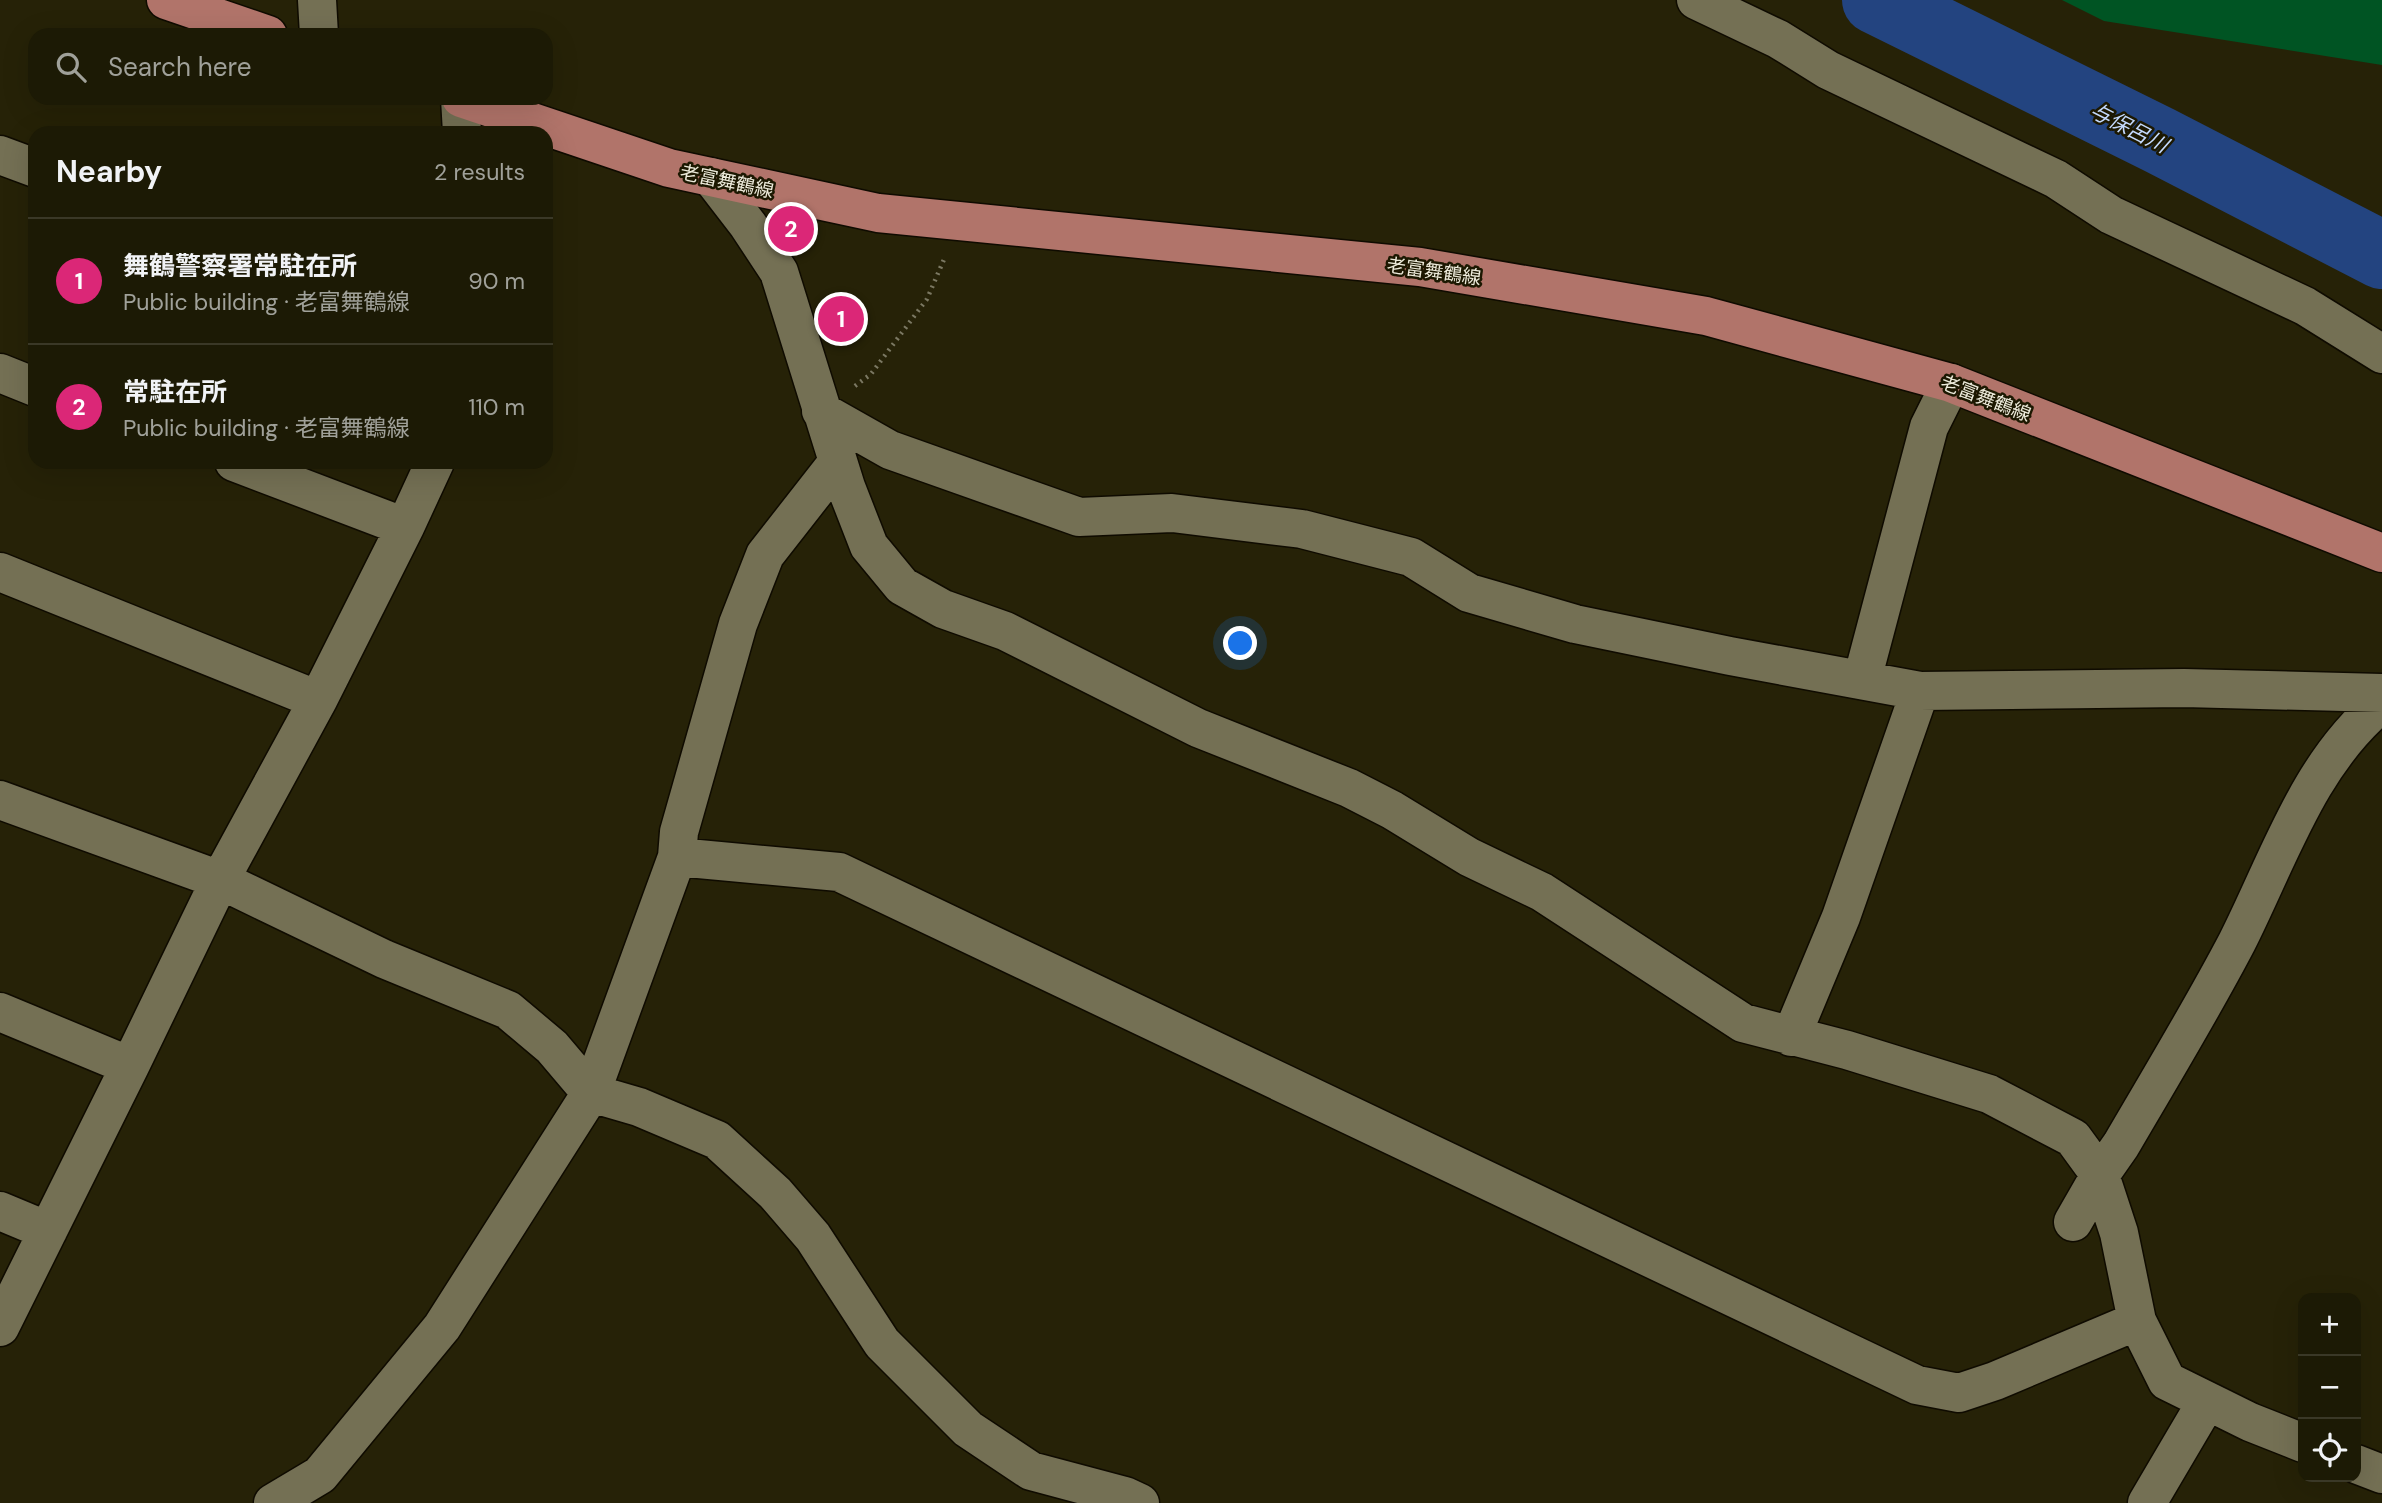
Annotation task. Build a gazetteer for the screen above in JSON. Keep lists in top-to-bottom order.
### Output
{
  "streets": {
    "main road": ["老富舞鶴線"]
  },
  "water": ["与保呂川"],
  "page": {
    "search": "Search here",
    "heading": ["Nearby", "2 results"],
    "pins": ["2", "1"],
    "list": [
      {
        "mark": "1",
        "name": "舞鶴警察署常駐在所",
        "note": "Public building · 老富舞鶴線",
        "value": "90 m"
      },
      {
        "mark": "2",
        "name": "常駐在所",
        "note": "Public building · 老富舞鶴線",
        "value": "110 m"
      }
    ],
    "map_buttons": ["+", "−"]
  }
}
